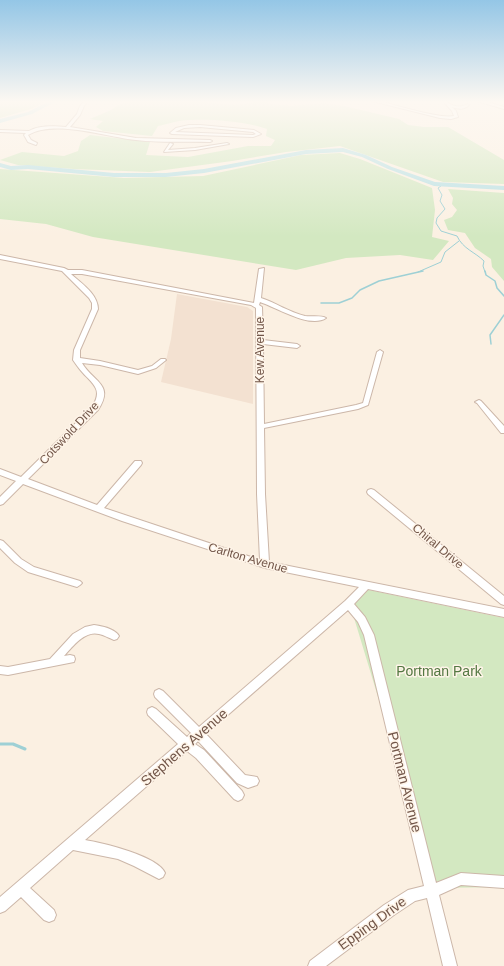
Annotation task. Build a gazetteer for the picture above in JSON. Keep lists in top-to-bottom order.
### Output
{
  "streets": {
    "street": [
      "Kew Avenue",
      "Cotswold Drive",
      "Chiral Drive",
      "Carlton Avenue",
      "Stephens Avenue",
      "Portman Avenue",
      "Epping Drive"
    ]
  },
  "crossings": [
    ["Kew Avenue", "Carlton Avenue"],
    ["Cotswold Drive", "Carlton Avenue"],
    ["Carlton Avenue", "Stephens Avenue"],
    ["Stephens Avenue", "Portman Avenue"],
    ["Portman Avenue", "Epping Drive"]
  ],
  "parks": ["Portman Park"]
}
